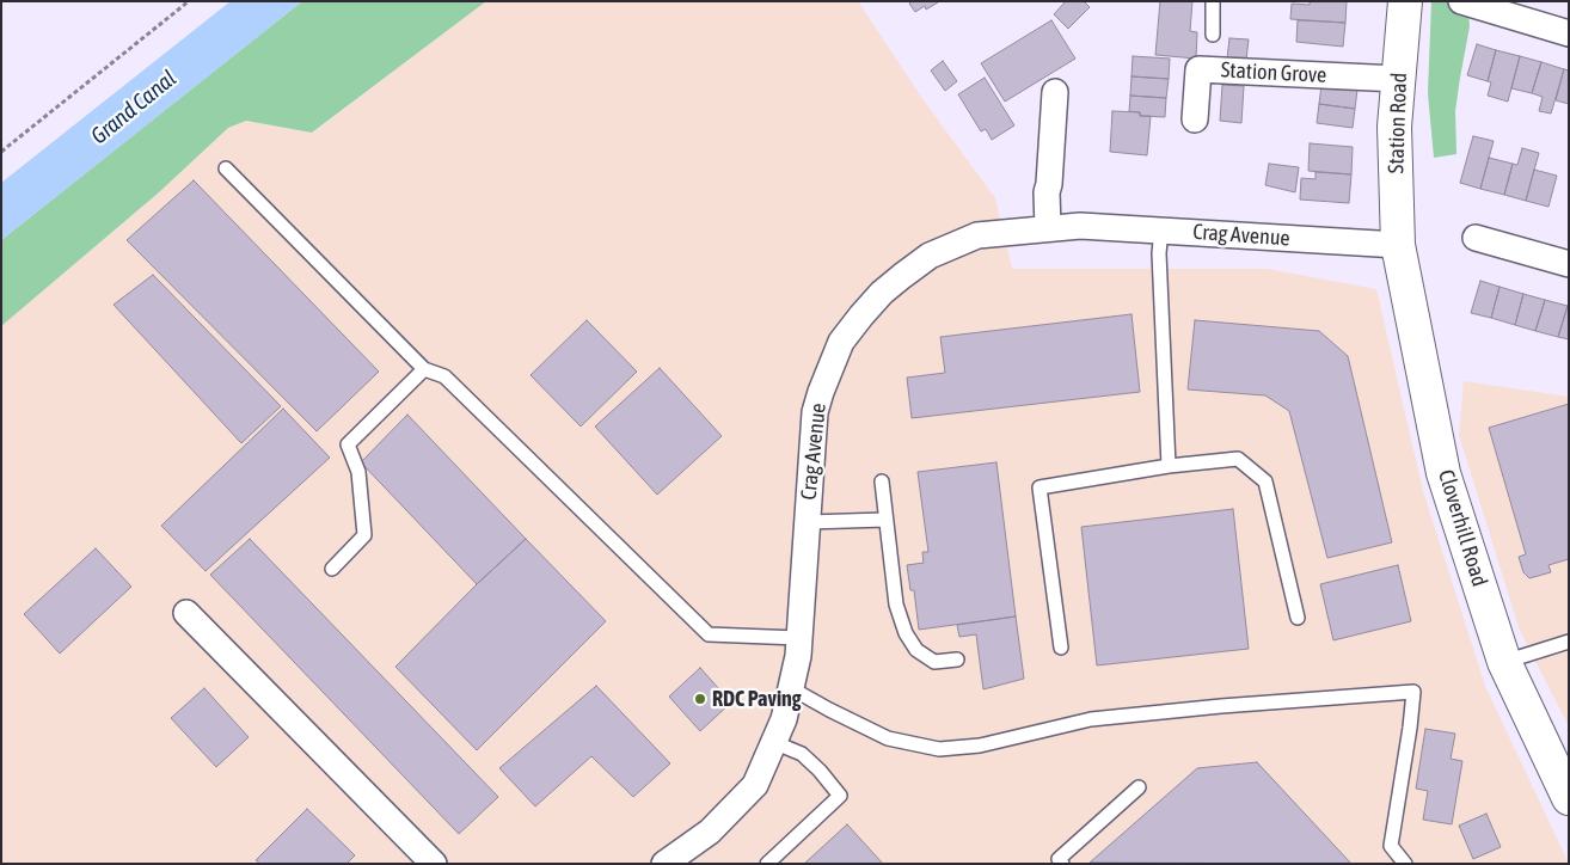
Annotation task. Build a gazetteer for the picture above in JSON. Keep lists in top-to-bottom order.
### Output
{
  "streets": {
    "street": [
      "Station Grove",
      "Station Road",
      "Crag Avenue",
      "Cloverhill Road"
    ]
  },
  "crossings": [
    ["Station Grove", "Station Road"],
    ["Station Road", "Crag Avenue"],
    ["Station Road", "Cloverhill Road"],
    ["Crag Avenue", "Cloverhill Road"]
  ],
  "water": ["Grand Canal"],
  "places": ["RDC Paving"]
}
